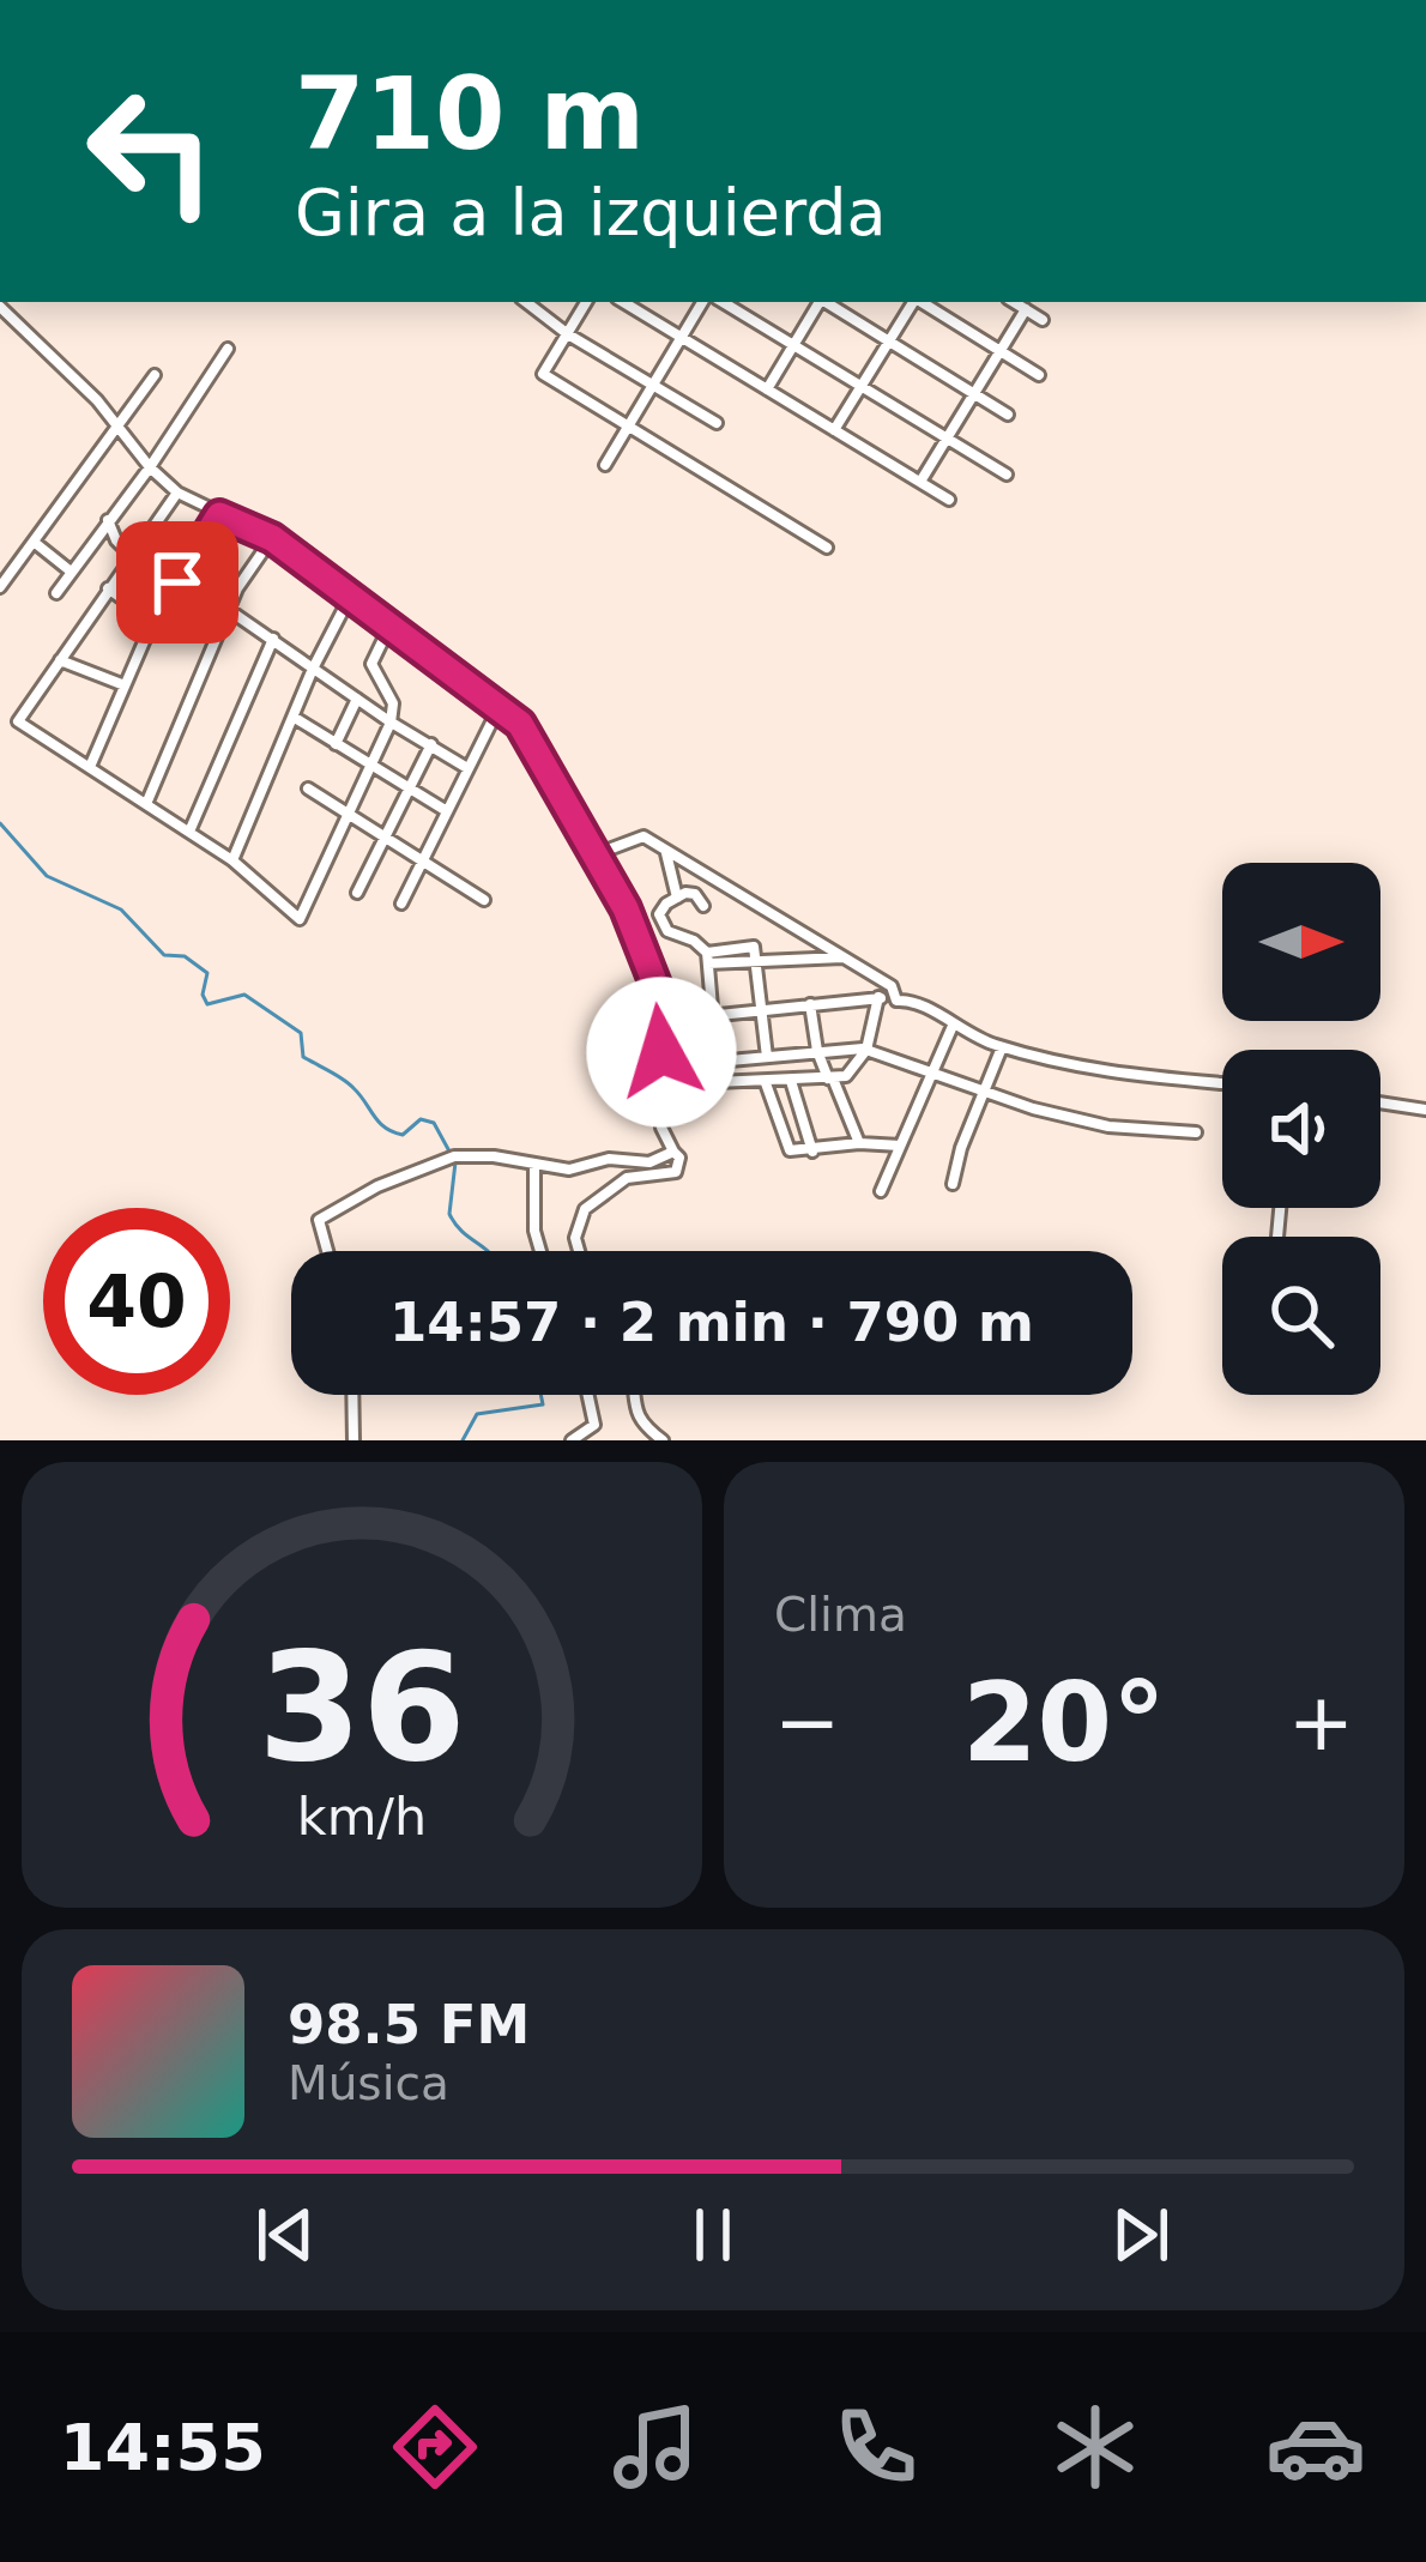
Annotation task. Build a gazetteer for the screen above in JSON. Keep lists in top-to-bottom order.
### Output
{
  "north": "right",
  "page": {
    "turn": ["710 m", "Gira a la izquierda"],
    "limit": "40",
    "trip": "14:57 · 2 min · 790 m",
    "tile": "Clima",
    "heat": ["−", "20°", "+"],
    "song": ["98.5 FM", "Música"],
    "tabs": "14:55",
    "gauge": ["36", "km/h"]
  }
}
